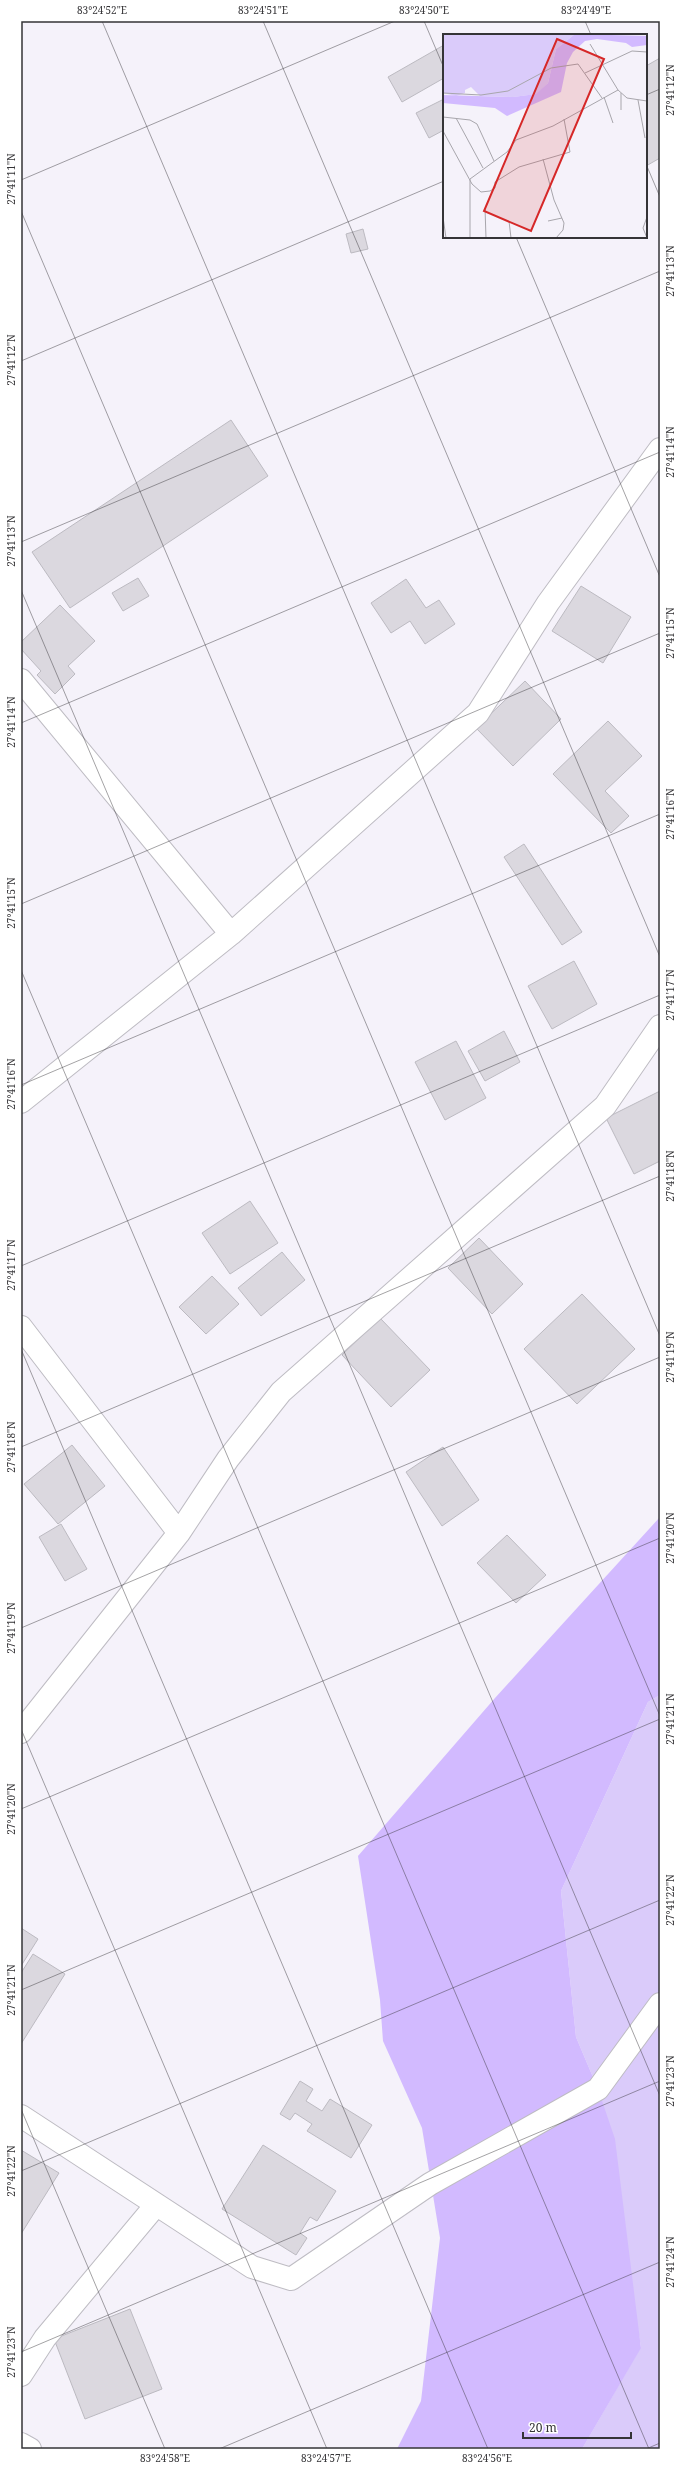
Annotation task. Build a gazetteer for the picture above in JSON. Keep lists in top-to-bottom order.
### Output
{
  "scale_bar": "20 m",
  "coordinates": [
    "83°24'52\"E",
    "83°24'51\"E",
    "83°24'50\"E",
    "83°24'49\"E",
    "27°41'12\"N",
    "27°41'11\"N",
    "27°41'13\"N",
    "27°41'14\"N",
    "27°41'15\"N",
    "27°41'16\"N",
    "27°41'17\"N",
    "27°41'18\"N",
    "27°41'19\"N",
    "27°41'20\"N",
    "27°41'21\"N",
    "27°41'22\"N",
    "27°41'23\"N",
    "27°41'24\"N",
    "83°24'58\"E",
    "83°24'57\"E",
    "83°24'56\"E"
  ]
}
